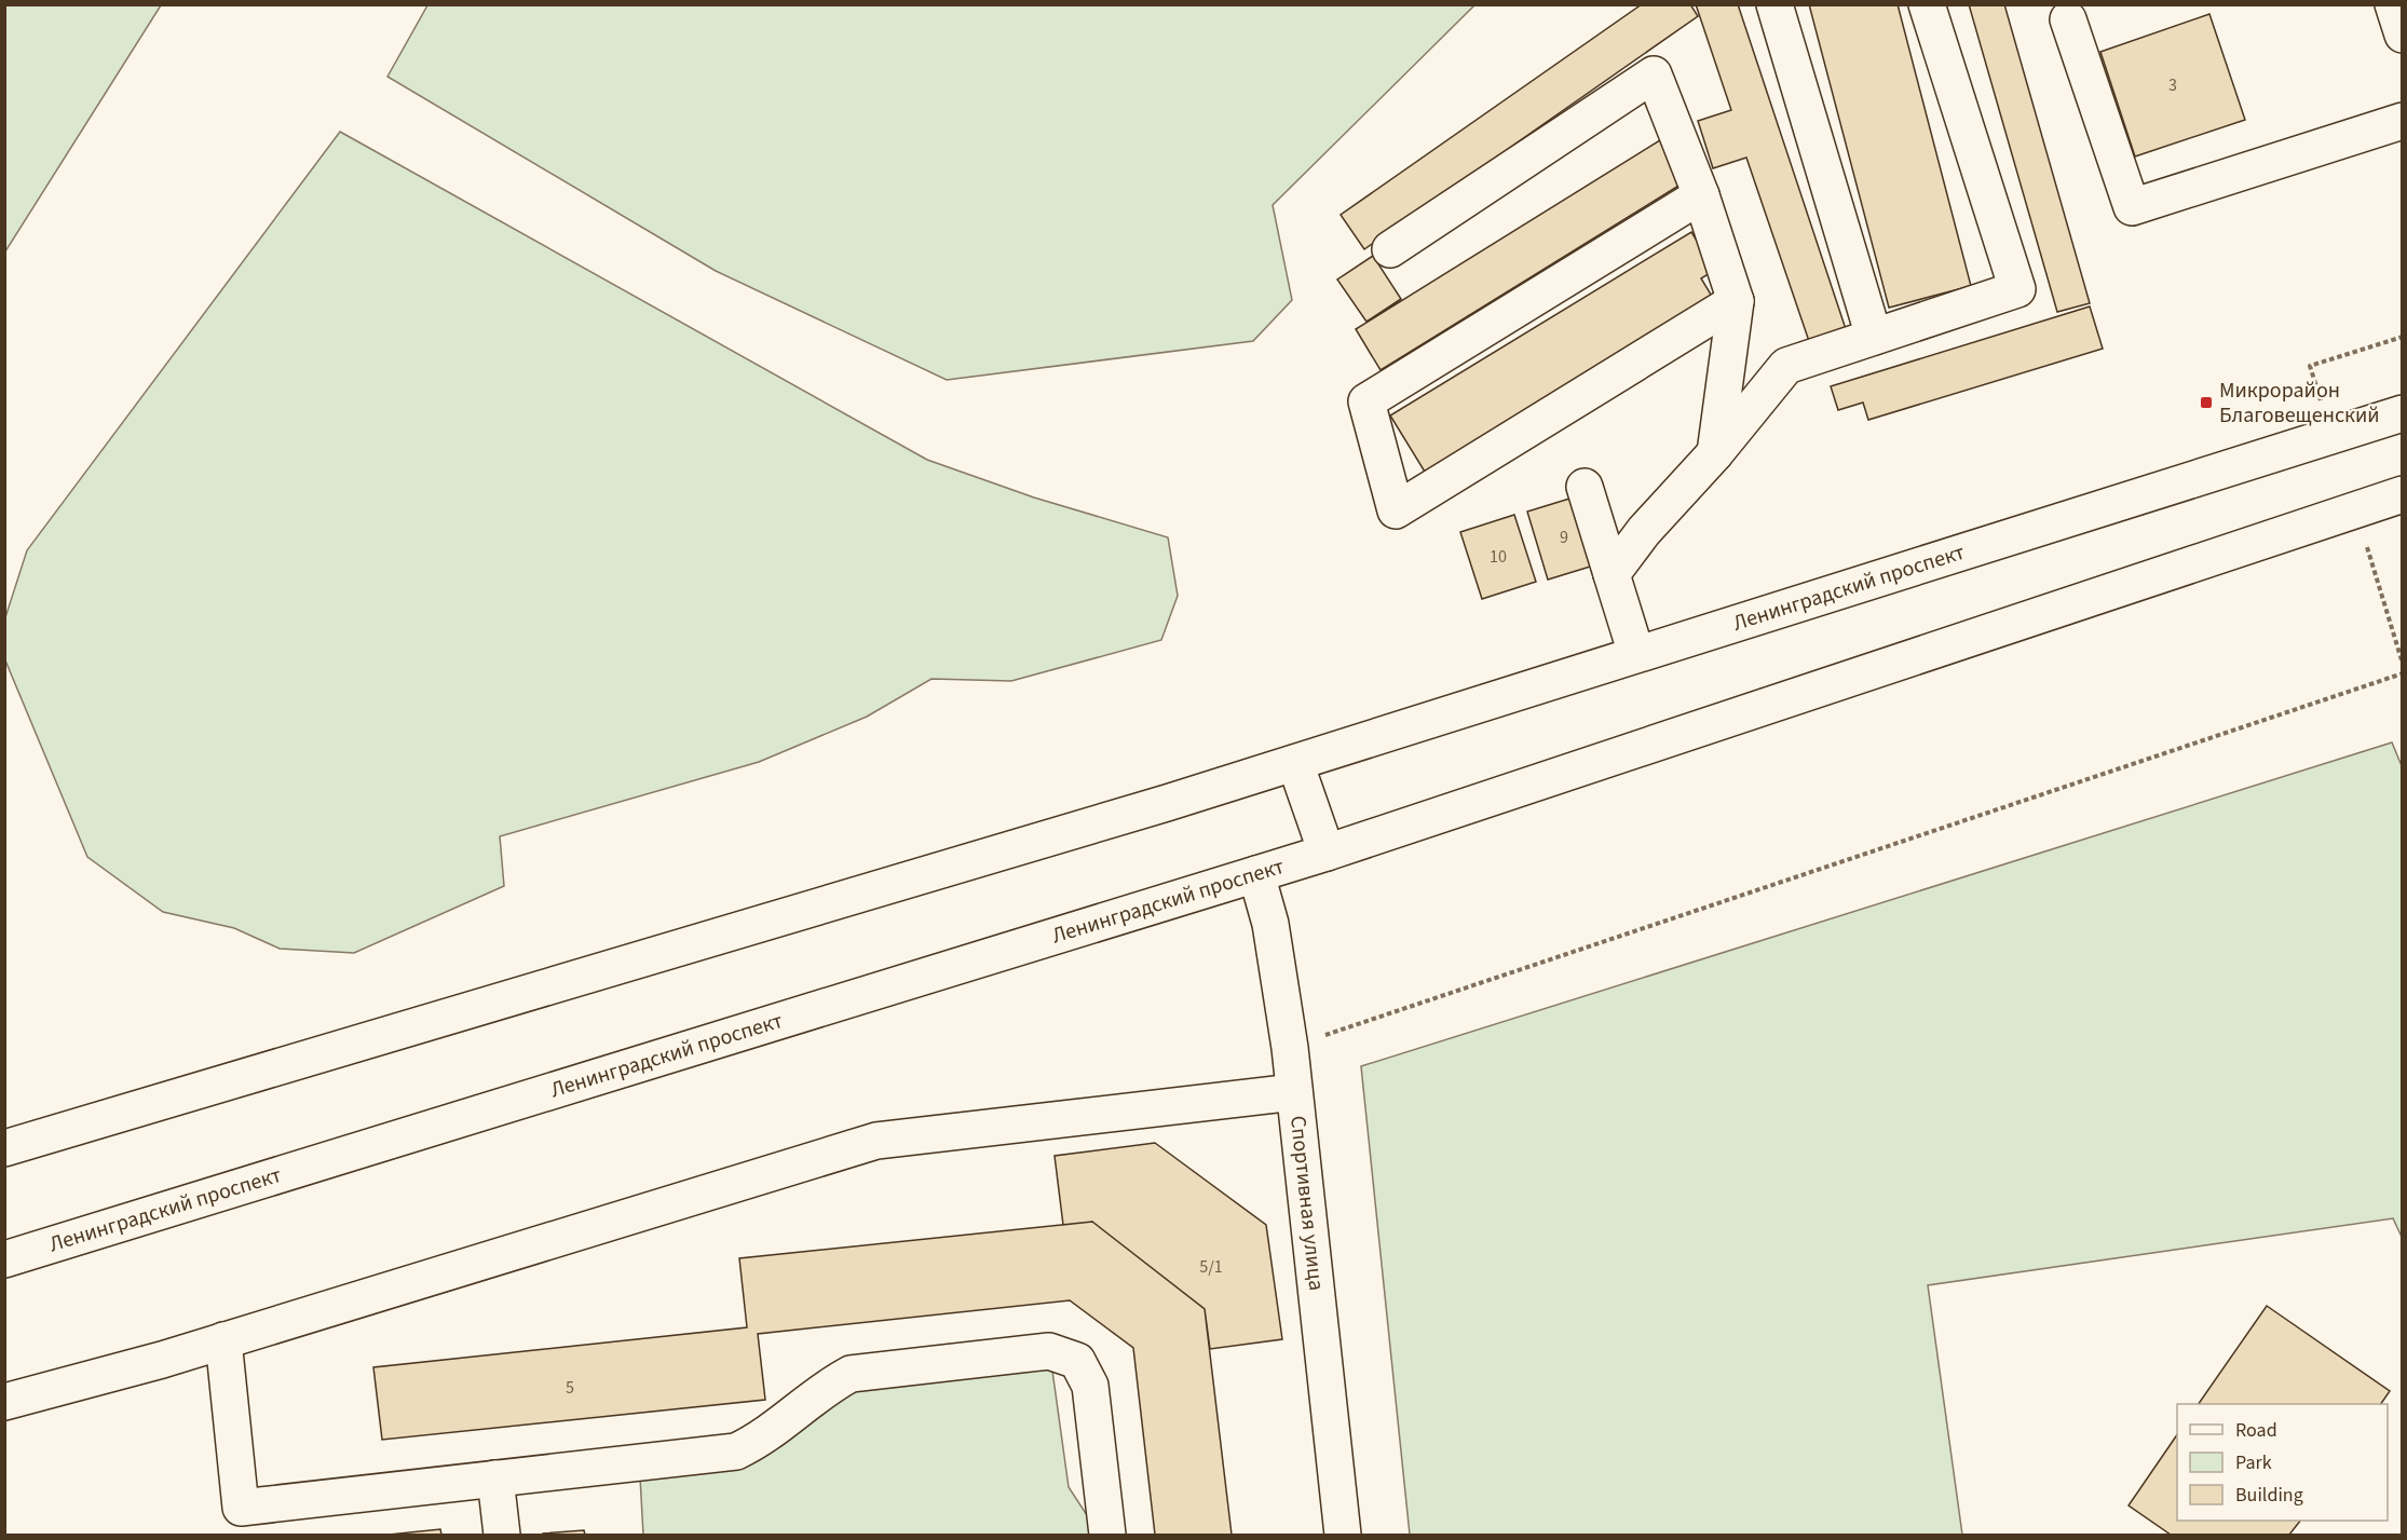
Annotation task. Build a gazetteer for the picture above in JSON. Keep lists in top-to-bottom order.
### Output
{
  "streets": {
    "main road": ["Ленинградский проспект", "Спортивная улица"]
  },
  "crossings": [
    ["Ленинградский проспект", "Спортивная улица"]
  ],
  "places": {
    "transit": ["Микрорайон Благовещенский"]
  },
  "house_numbers": [
    "3",
    "9",
    "10",
    "5/1",
    "5"
  ],
  "legend": ["Road", "Park", "Building"]
}
